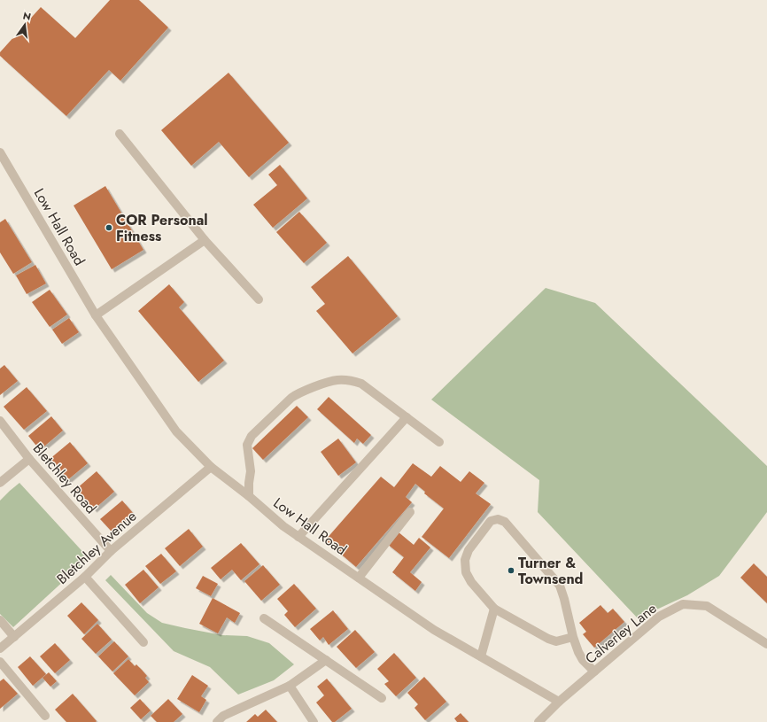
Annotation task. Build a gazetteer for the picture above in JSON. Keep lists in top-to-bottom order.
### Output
{
  "streets": {
    "street": [
      "Low Hall Road",
      "Bletchley Road",
      "Bletchley Avenue",
      "Calverley Lane"
    ]
  },
  "crossings": [
    ["Low Hall Road", "Bletchley Avenue"],
    ["Low Hall Road", "Calverley Lane"],
    ["Bletchley Road", "Bletchley Avenue"]
  ],
  "places": ["COR Personal Fitness", "Turner & Townsend"],
  "north": "top"
}
